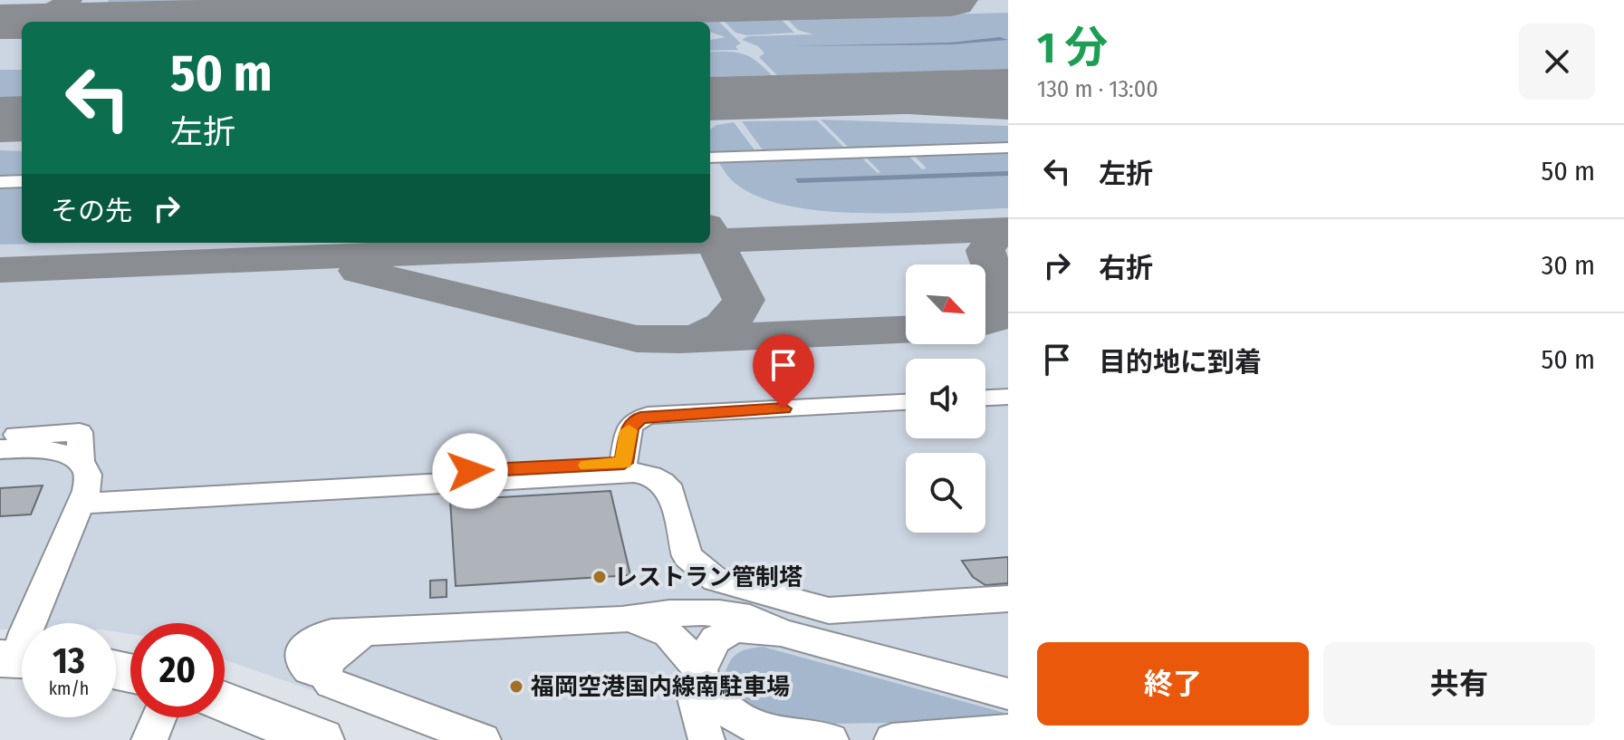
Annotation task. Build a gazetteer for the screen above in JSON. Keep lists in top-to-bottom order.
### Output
{
  "places": ["レストラン管制塔", "福岡空港国内線南駐車場"],
  "north": "bottom right",
  "page": {
    "heading": ["1 分", "130 m · 13:00"],
    "turn": ["50 m", "左折"],
    "list": [
      {
        "name": "左折",
        "value": "50 m"
      },
      {
        "name": "右折",
        "value": "30 m"
      },
      {
        "name": "目的地に到着",
        "value": "50 m"
      }
    ],
    "then": "その先",
    "speed": "13 km/h",
    "limit": "20",
    "buttons": ["終了", "共有"]
  }
}
